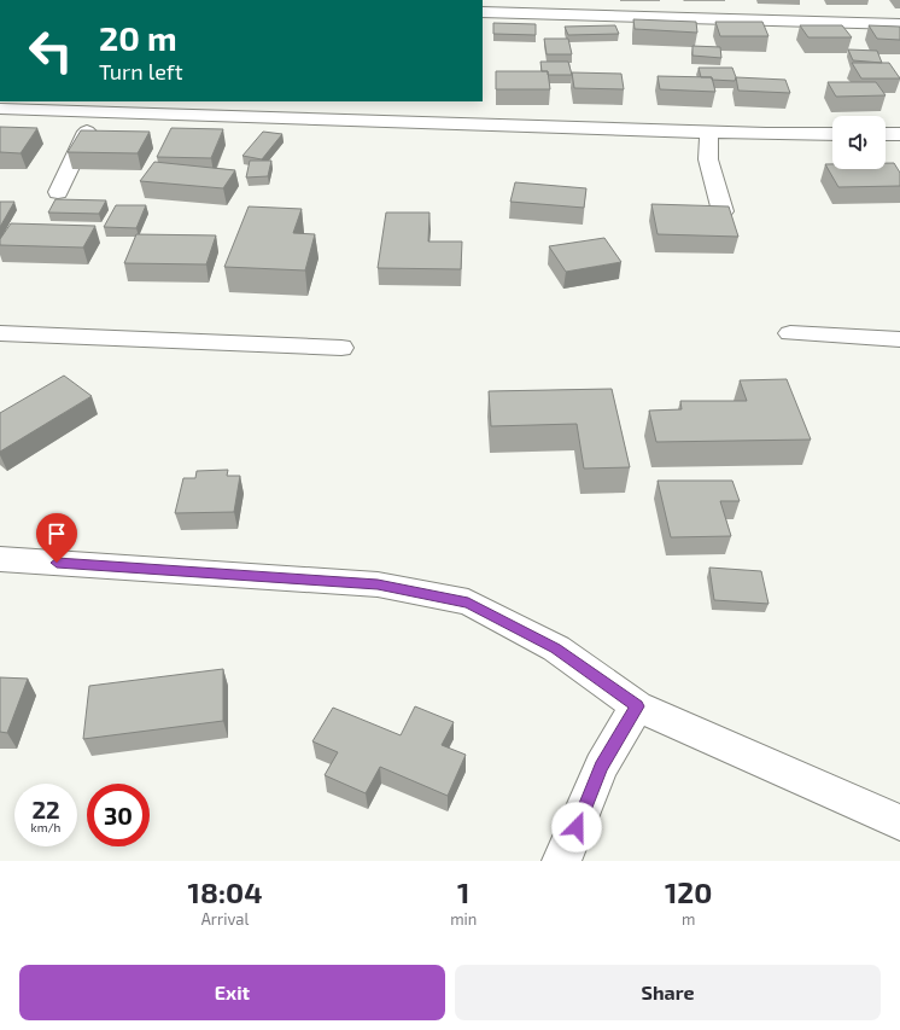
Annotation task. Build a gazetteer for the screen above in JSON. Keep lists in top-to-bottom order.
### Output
{
  "page": {
    "turn": ["20 m", "Turn left"],
    "speed": "22 km/h",
    "limit": "30",
    "eta": [
      "18:04",
      "Arrival",
      "1",
      "min",
      "120",
      "m"
    ],
    "buttons": ["Exit", "Share"]
  }
}
